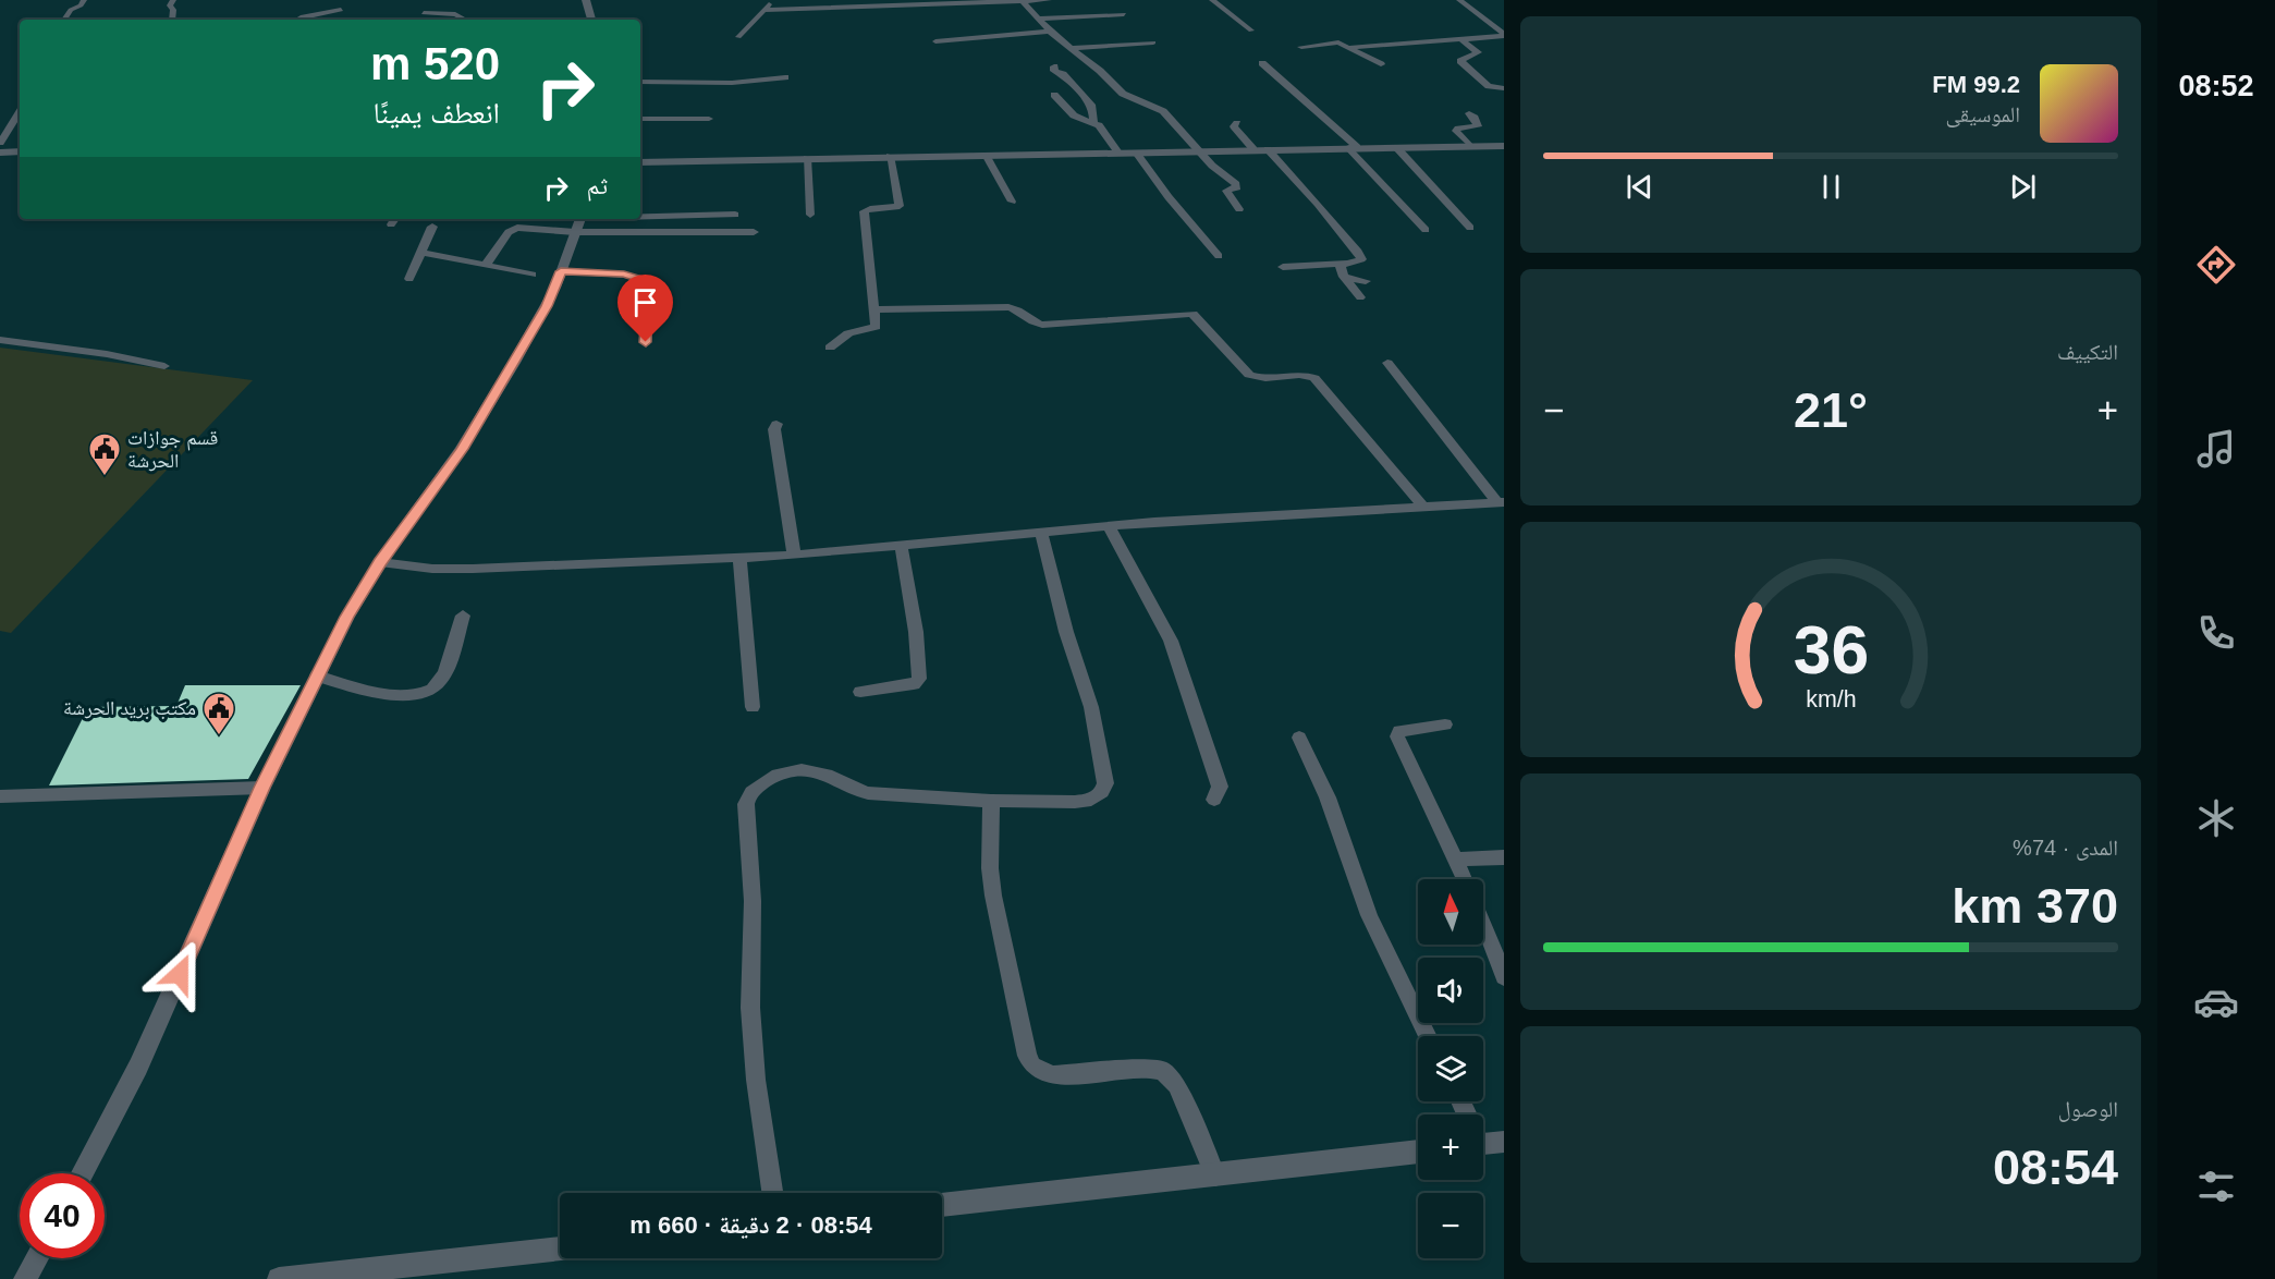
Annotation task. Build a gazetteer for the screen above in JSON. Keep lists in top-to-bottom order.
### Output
{
  "places": {
    "public building": ["قسم جوازات الحرشة", "مكتب بريد الحرشة"]
  },
  "north": "top",
  "page": {
    "tabs": "08:52",
    "turn": ["520 m", "انعطف يمينًا"],
    "song": ["99.2 FM", "الموسيقى"],
    "then": "ثم",
    "tile": [
      "التكييف",
      ["المدى · 74%", "370 km"],
      ["الوصول", "08:54"]
    ],
    "heat": ["−", "21°", "+"],
    "map_buttons": ["+", "−"],
    "limit": "40",
    "trip": "08:54 · 2 دقيقة · 660 m",
    "gauge": ["36", "km/h"]
  }
}
